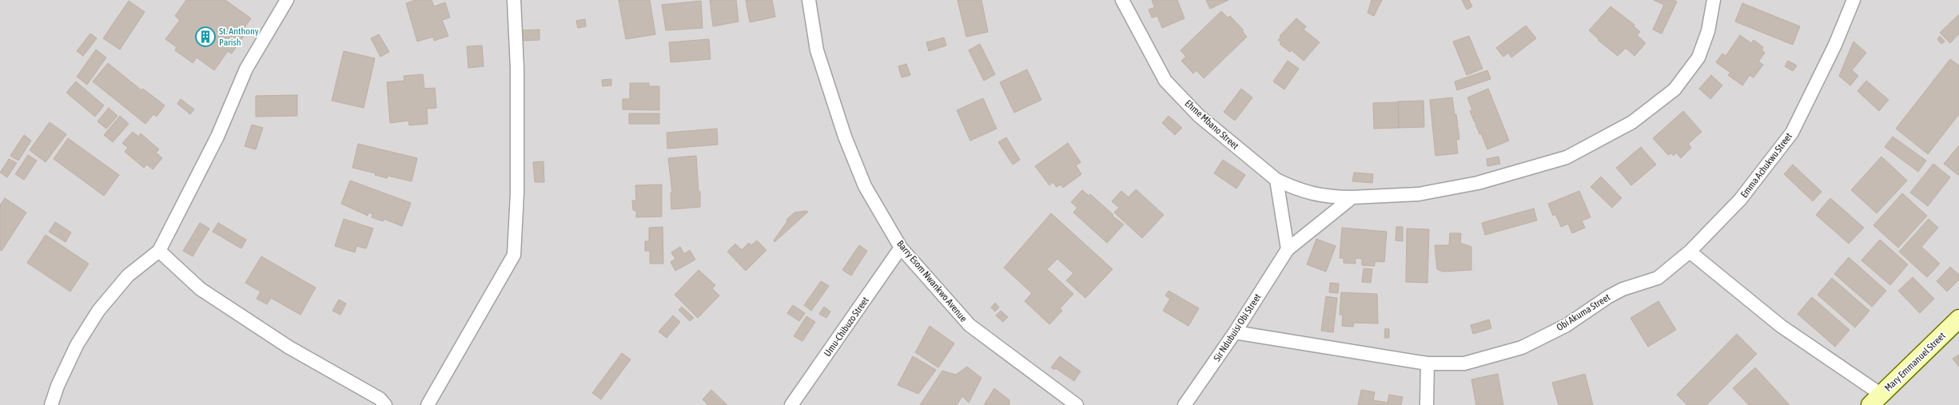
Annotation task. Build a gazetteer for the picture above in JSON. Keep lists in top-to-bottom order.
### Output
{
  "streets": {
    "street": [
      "Ehme Mbano Street",
      "Emma Achukwu Street",
      "Barry Esom Nwankwo Avenue",
      "Obi Akuma Street",
      "Umu-Chibuzo Street",
      "Sir Ndubuisi Obi Street",
      "Mary Emmanuel Street"
    ]
  },
  "crossings": [
    ["Ehme Mbano Street", "Sir Ndubuisi Obi Street"],
    ["Emma Achukwu Street", "Obi Akuma Street"],
    ["Barry Esom Nwankwo Avenue", "Umu-Chibuzo Street"],
    ["Obi Akuma Street", "Sir Ndubuisi Obi Street"]
  ],
  "places": {
    "building": ["St. Anthony Parish"]
  }
}
